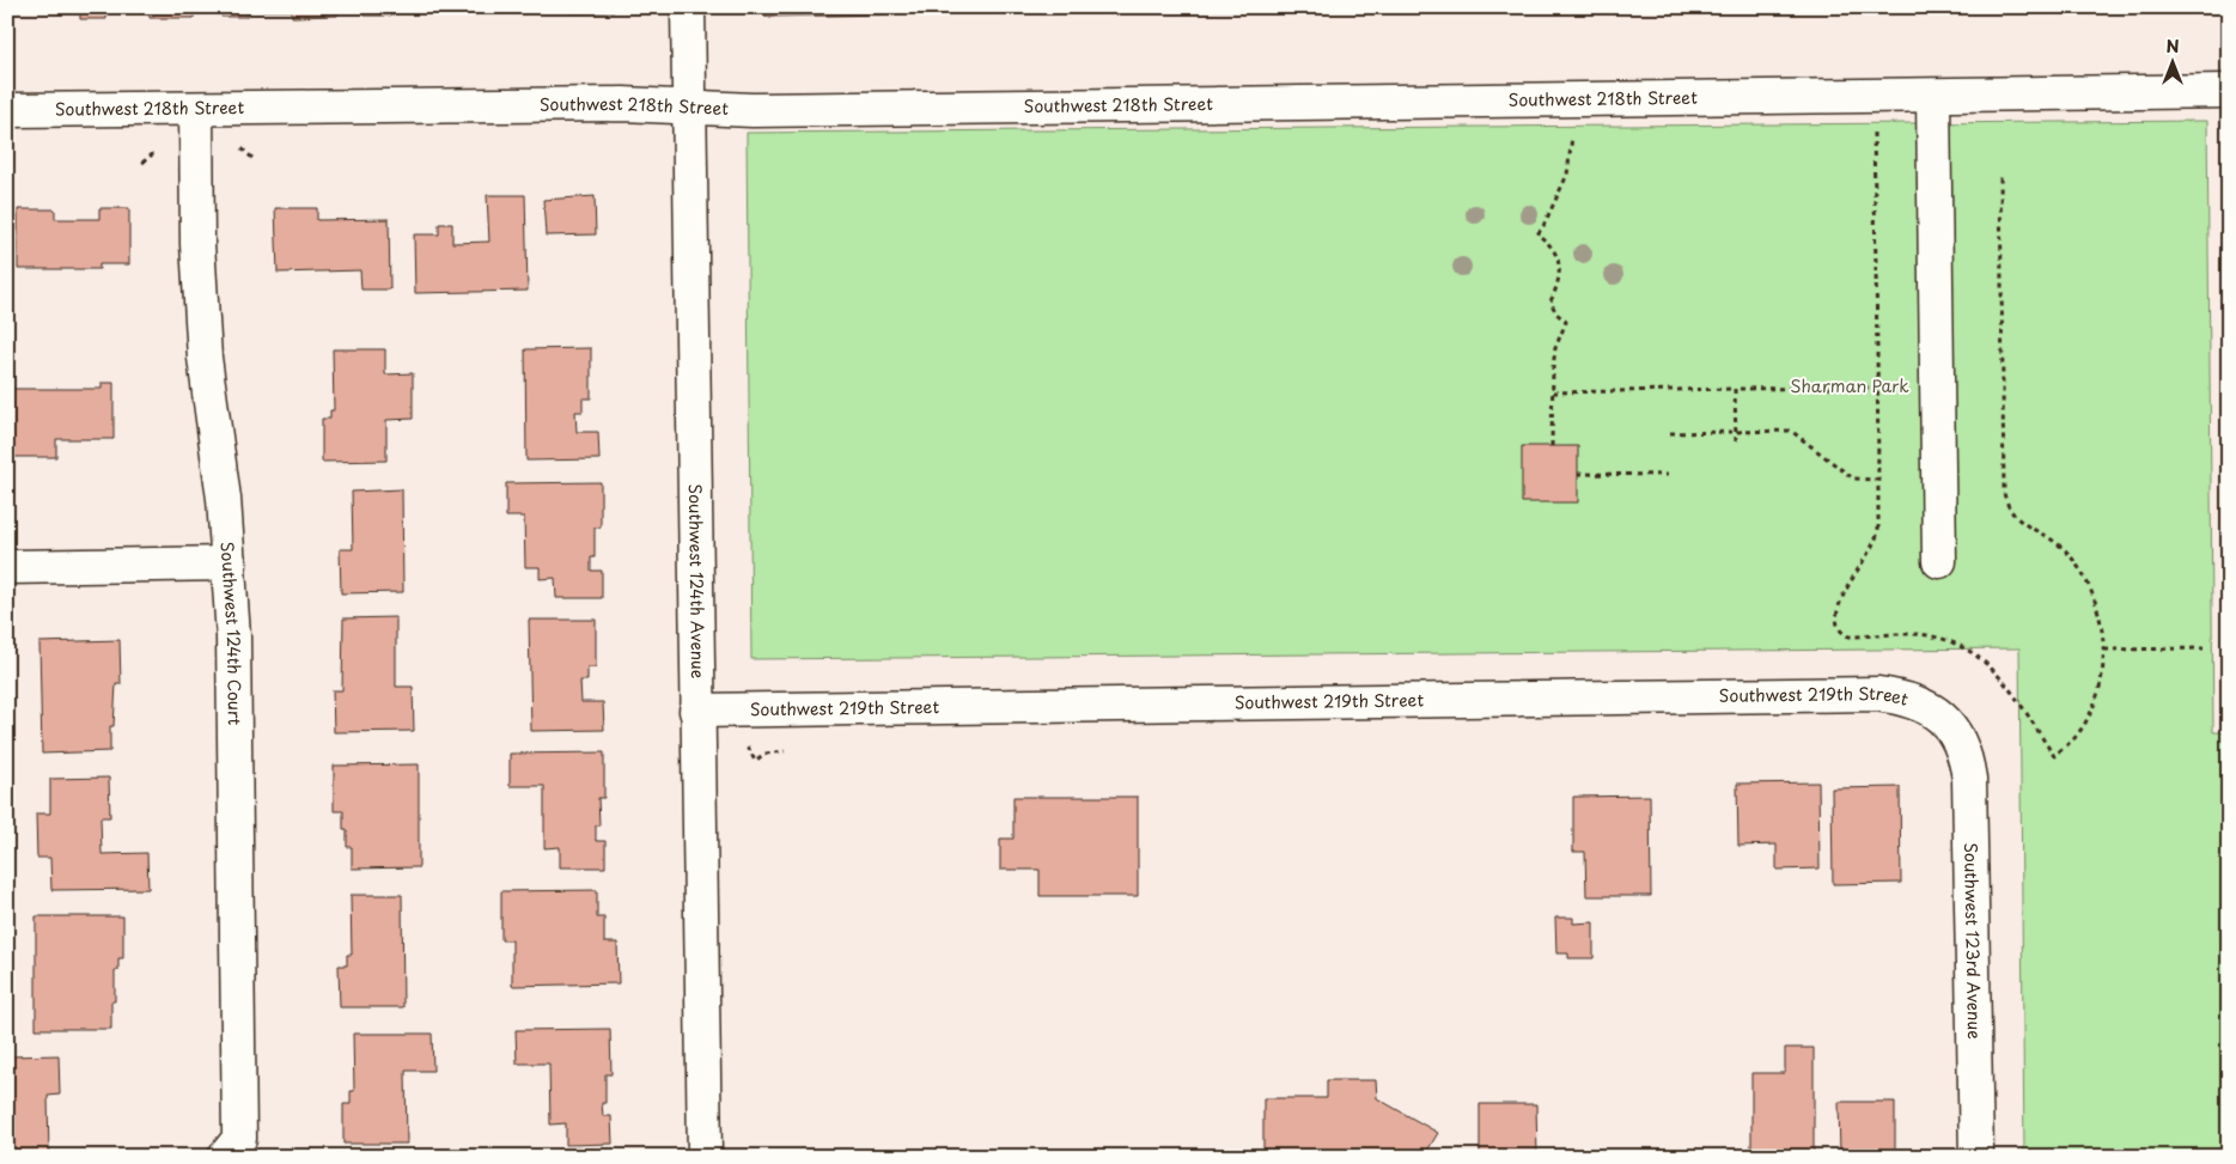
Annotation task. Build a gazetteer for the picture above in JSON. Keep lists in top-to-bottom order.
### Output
{
  "streets": {
    "street": [
      "Southwest 218th Street",
      "Southwest 124th Avenue",
      "Southwest 124th Court",
      "Southwest 219th Street",
      "Southwest 123rd Avenue"
    ]
  },
  "crossings": [
    ["Southwest 218th Street", "Southwest 124th Avenue"],
    ["Southwest 218th Street", "Southwest 124th Court"],
    ["Southwest 124th Avenue", "Southwest 219th Street"],
    ["Southwest 219th Street", "Southwest 123rd Avenue"]
  ],
  "parks": ["Sharman Park"],
  "north": "top"
}
